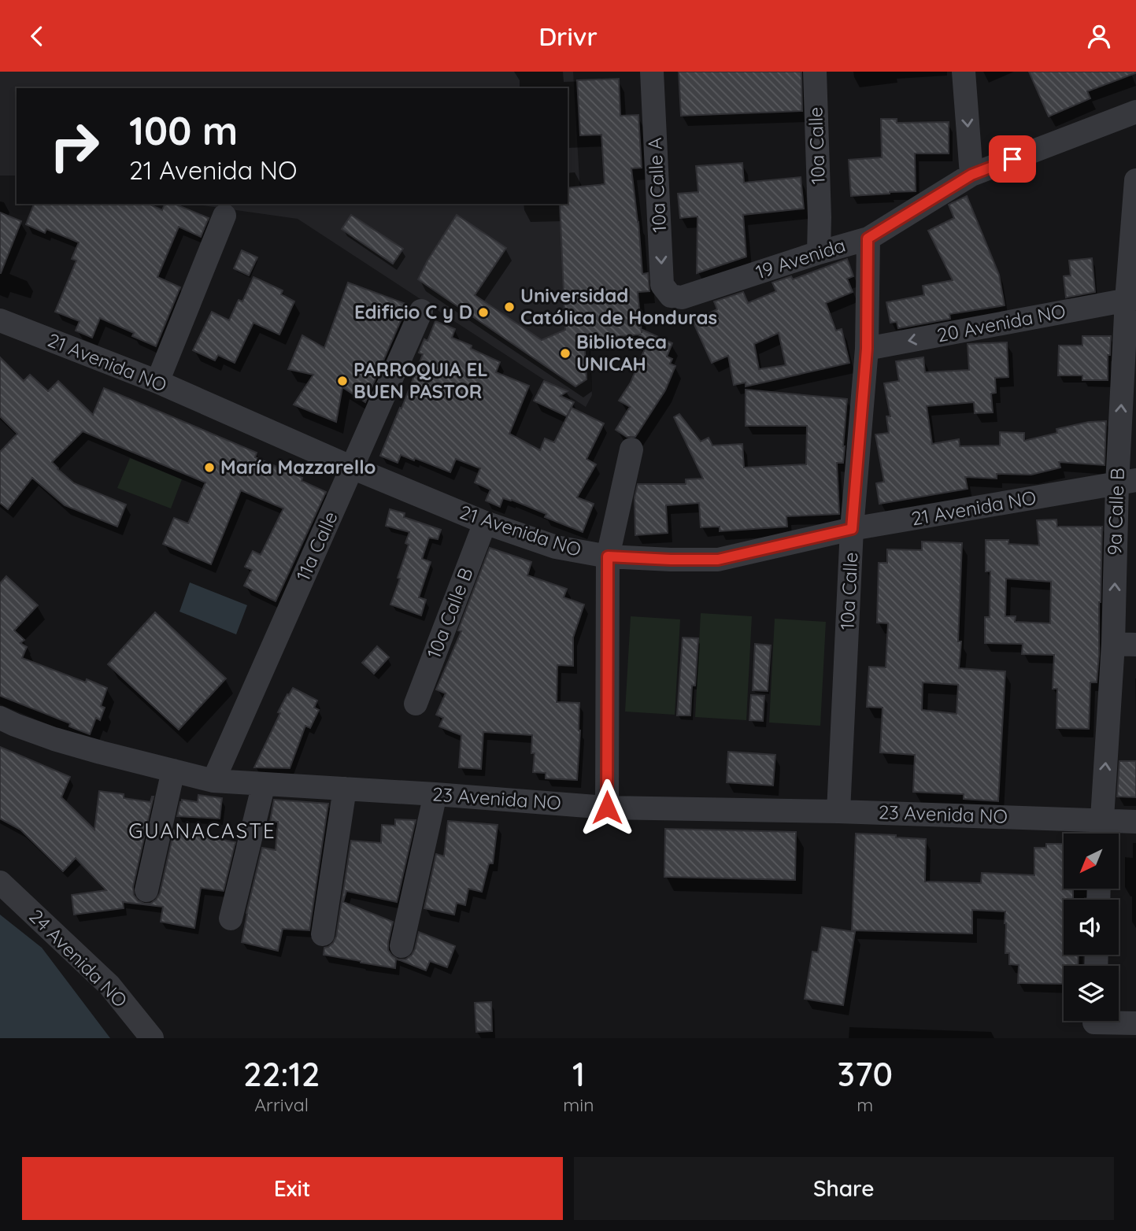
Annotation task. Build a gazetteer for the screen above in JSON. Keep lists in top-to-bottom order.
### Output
{
  "streets": {
    "street": [
      "10a Calle",
      "10a Calle A",
      "19 Avenida",
      "20 Avenida NO",
      "21 Avenida NO",
      "9a Calle B",
      "11a Calle",
      "10a Calle B",
      "23 Avenida NO",
      "24 Avenida NO"
    ]
  },
  "crossings": [
    ["10a Calle", "19 Avenida"],
    ["10a Calle", "20 Avenida NO"],
    ["10a Calle", "21 Avenida NO"],
    ["10a Calle", "23 Avenida NO"],
    ["10a Calle A", "19 Avenida"],
    ["20 Avenida NO", "9a Calle B"],
    ["21 Avenida NO", "9a Calle B"],
    ["21 Avenida NO", "11a Calle"],
    ["21 Avenida NO", "10a Calle B"],
    ["9a Calle B", "23 Avenida NO"],
    ["11a Calle", "23 Avenida NO"]
  ],
  "one_way": ["10a Calle A", "20 Avenida NO", "9a Calle B"],
  "districts": ["GUANACASTE"],
  "places": [
    "Universidad Católica de Honduras",
    "Edificio C y D",
    "Biblioteca UNICAH",
    "PARROQUIA EL BUEN PASTOR",
    "María Mazzarello"
  ],
  "north": "bottom left",
  "page": {
    "header": "Drivr",
    "turn": ["100 m", "21 Avenida NO"],
    "eta": [
      "22:12",
      "Arrival",
      "1",
      "min",
      "370",
      "m"
    ],
    "buttons": ["Exit", "Share"]
  }
}
